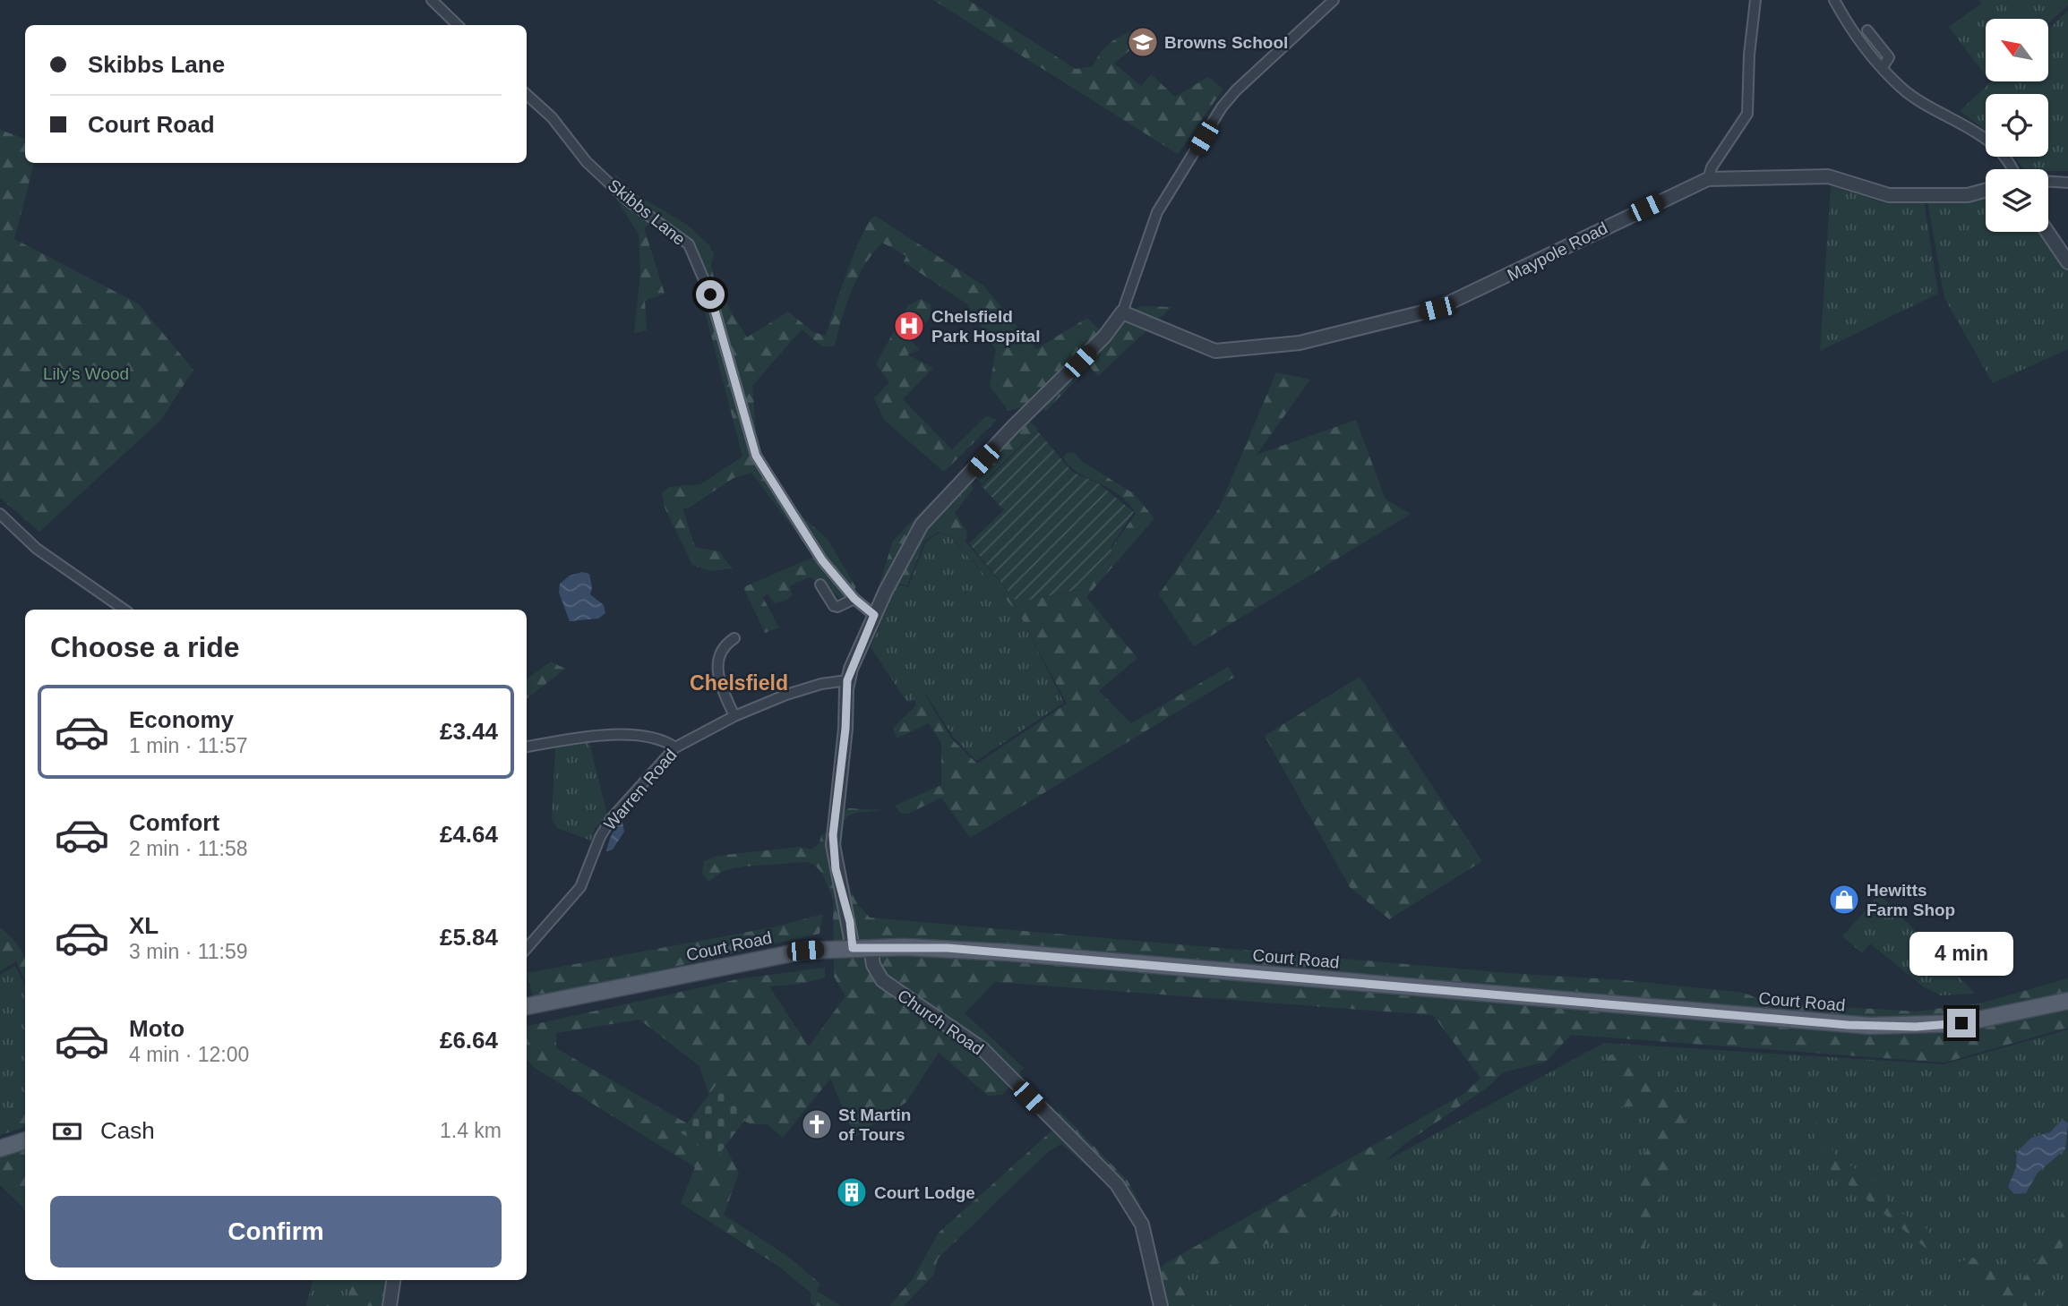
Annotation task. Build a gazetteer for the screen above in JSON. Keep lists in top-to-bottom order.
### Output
{
  "streets": {
    "main road": ["Court Road"],
    "street": [
      "Skibbs Lane",
      "Maypole Road",
      "Warren Road",
      "Church Road"
    ]
  },
  "crossings": [
    ["Court Road", "Church Road"]
  ],
  "districts": ["Chelsfield"],
  "parks": ["Lily's Wood"],
  "places": {
    "school or university": ["Browns School"],
    "hospital": ["Chelsfield Park Hospital"],
    "shop": ["Hewitts Farm Shop"],
    "church": ["St Martin of Tours"],
    "building": ["Court Lodge"]
  },
  "north": "top left",
  "page": {
    "banner": ["Skibbs Lane", "Court Road"],
    "heading": "Choose a ride",
    "list": [
      {
        "name": "Economy",
        "note": "1 min · 11:57",
        "value": "£3.44"
      },
      {
        "name": "Comfort",
        "note": "2 min · 11:58",
        "value": "£4.64"
      },
      {
        "name": "XL",
        "note": "3 min · 11:59",
        "value": "£5.84"
      },
      {
        "name": "Moto",
        "note": "4 min · 12:00",
        "value": "£6.64"
      }
    ],
    "bubble": "4 min",
    "pay": ["Cash", "1.4 km"],
    "buttons": "Confirm"
  }
}
